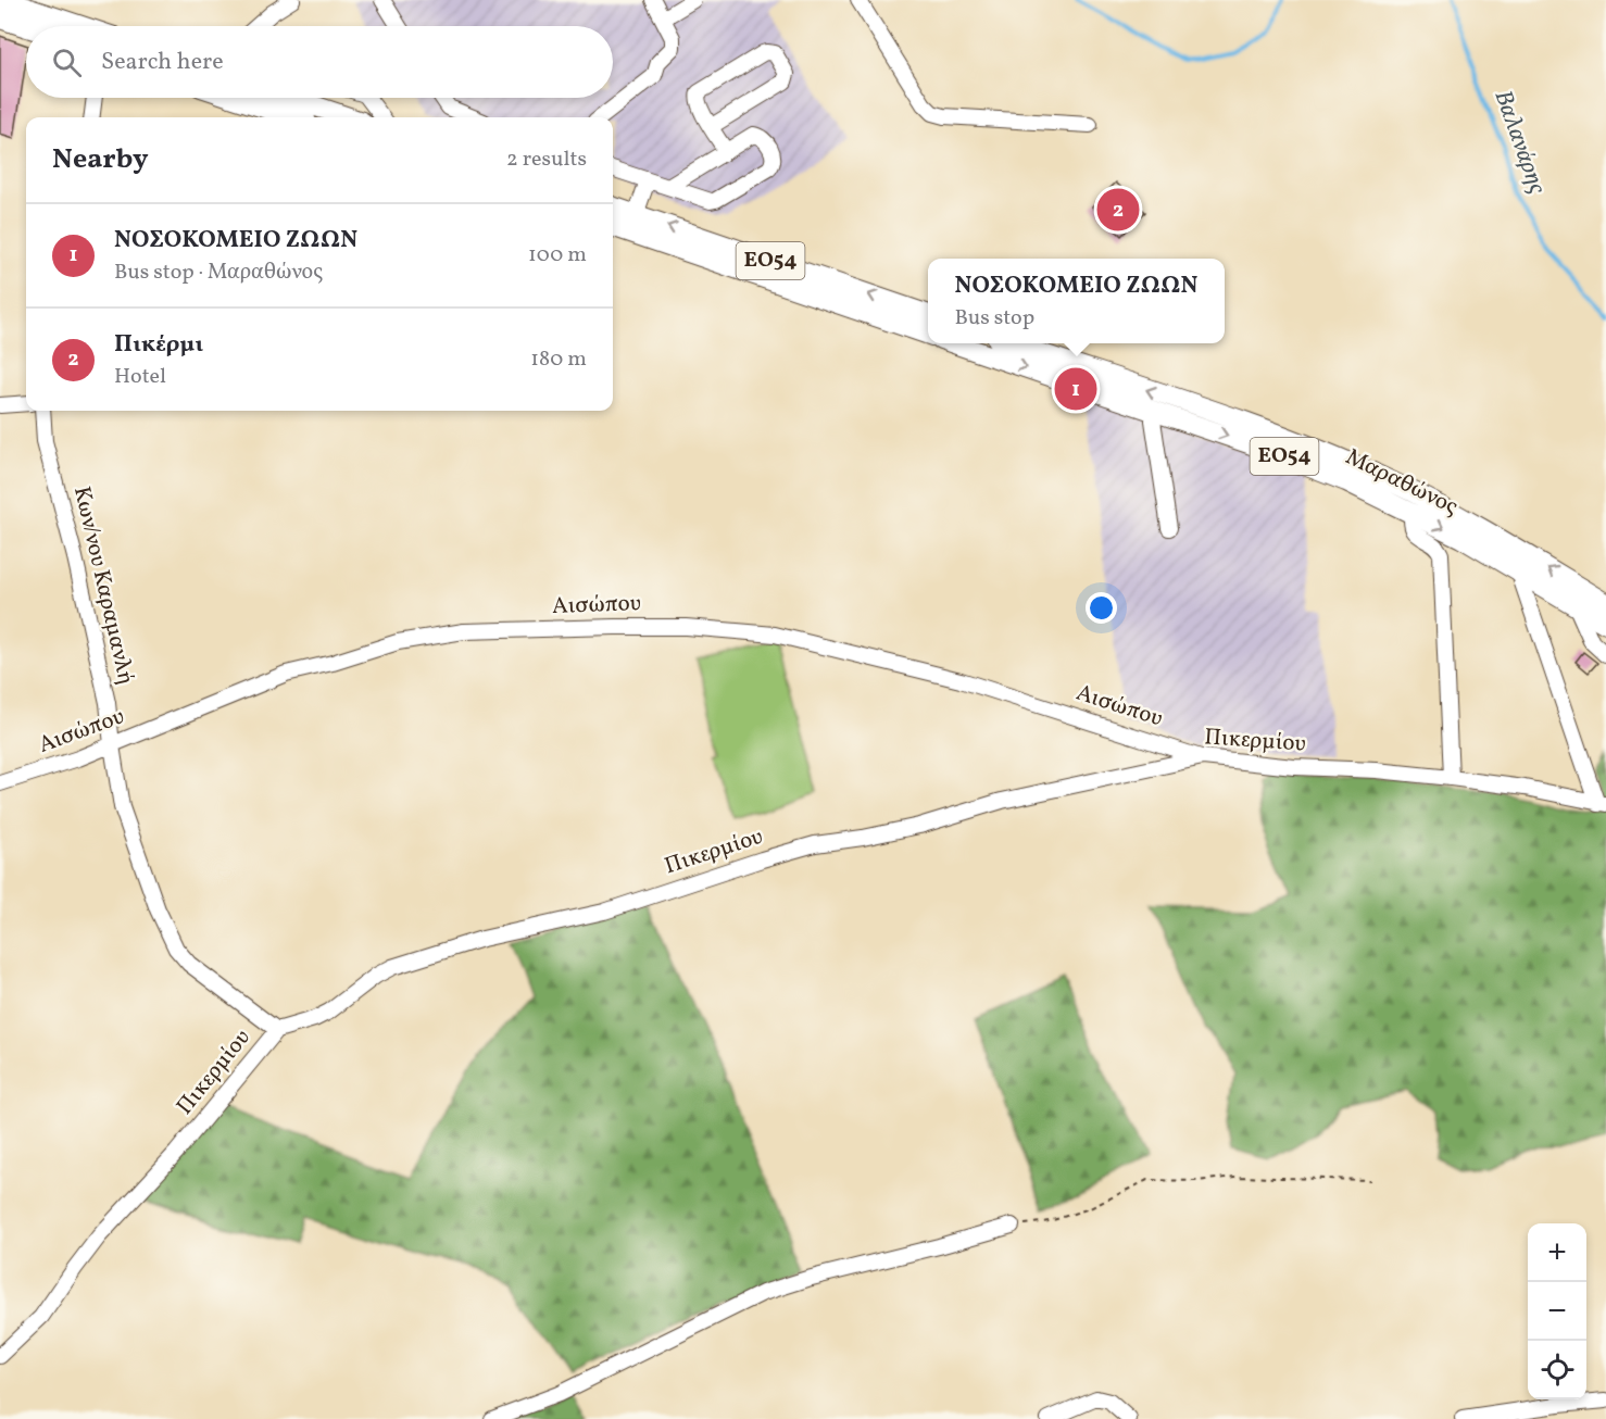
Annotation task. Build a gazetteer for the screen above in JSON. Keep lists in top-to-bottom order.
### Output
{
  "streets": {
    "main road": ["ΕΟ54", "Μαραθώνος"],
    "street": ["Κων/νου Καραμανλή", "Αισώπου", "Πικερμίου"]
  },
  "crossings": [
    ["Κων/νου Καραμανλή", "Αισώπου"],
    ["Κων/νου Καραμανλή", "Πικερμίου"],
    ["Αισώπου", "Πικερμίου"]
  ],
  "water": ["Βαλανάρης"],
  "page": {
    "search": "Search here",
    "heading": ["Nearby", "2 results"],
    "pins": ["2", "1"],
    "list": [
      {
        "mark": "1",
        "name": "ΝΟΣΟΚΟΜΕΙΟ ΖΩΩΝ",
        "note": "Bus stop · Μαραθώνος",
        "value": "100 m"
      },
      {
        "mark": "2",
        "name": "Πικέρμι",
        "note": "Hotel",
        "value": "180 m"
      }
    ],
    "popup": ["ΝΟΣΟΚΟΜΕΙΟ ΖΩΩΝ", "Bus stop"],
    "map_buttons": ["+", "−"]
  }
}
